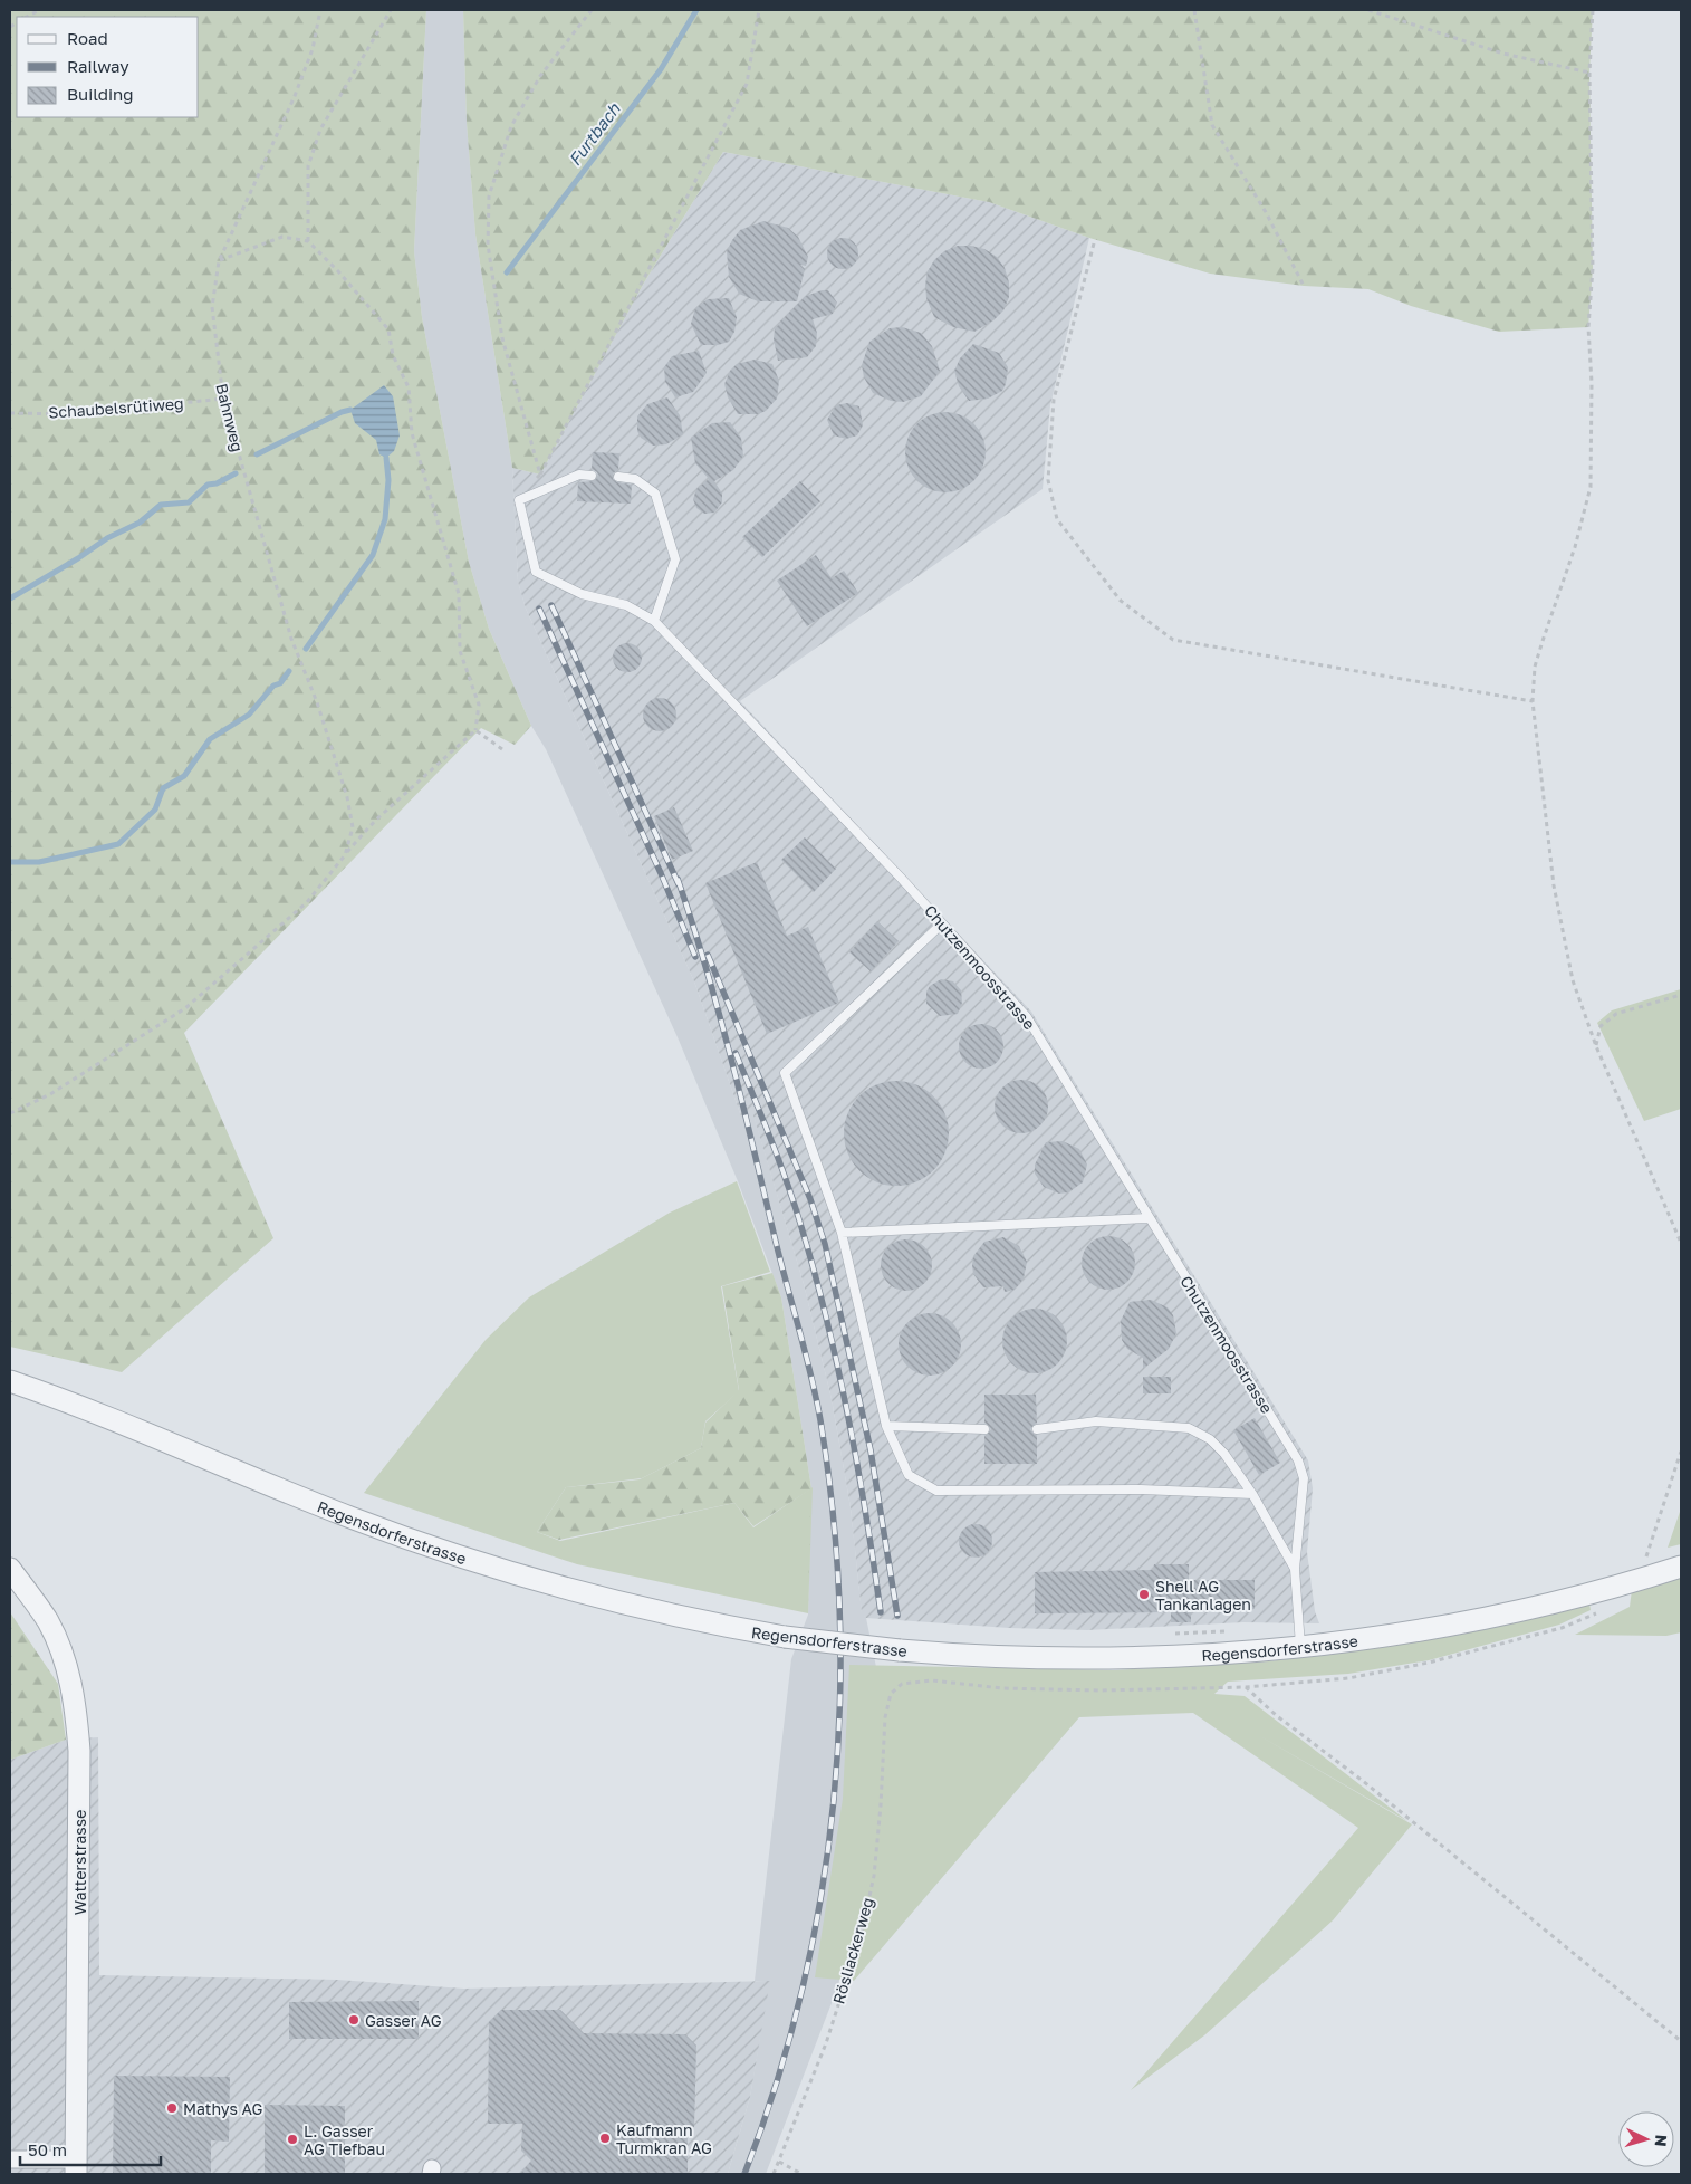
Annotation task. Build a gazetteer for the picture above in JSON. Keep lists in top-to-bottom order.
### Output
{
  "streets": {
    "street": ["Regensdorferstrasse", "Watterstrasse"],
    "lane": ["Chutzenmoosstrasse"],
    "path": ["Schaubelsrütiweg", "Bahnweg", "Rösliackerweg"]
  },
  "crossings": [
    ["Schaubelsrütiweg", "Bahnweg"],
    ["Chutzenmoosstrasse", "Regensdorferstrasse"]
  ],
  "water": ["Furtbach"],
  "places": [
    "Shell AG Tankanlagen",
    "Gasser AG",
    "Mathys AG",
    "Kaufmann Turmkran AG",
    "L. Gasser AG Tiefbau"
  ],
  "legend": ["Road", "Railway", "Building"],
  "scale_bar": "50 m",
  "north": "right"
}
